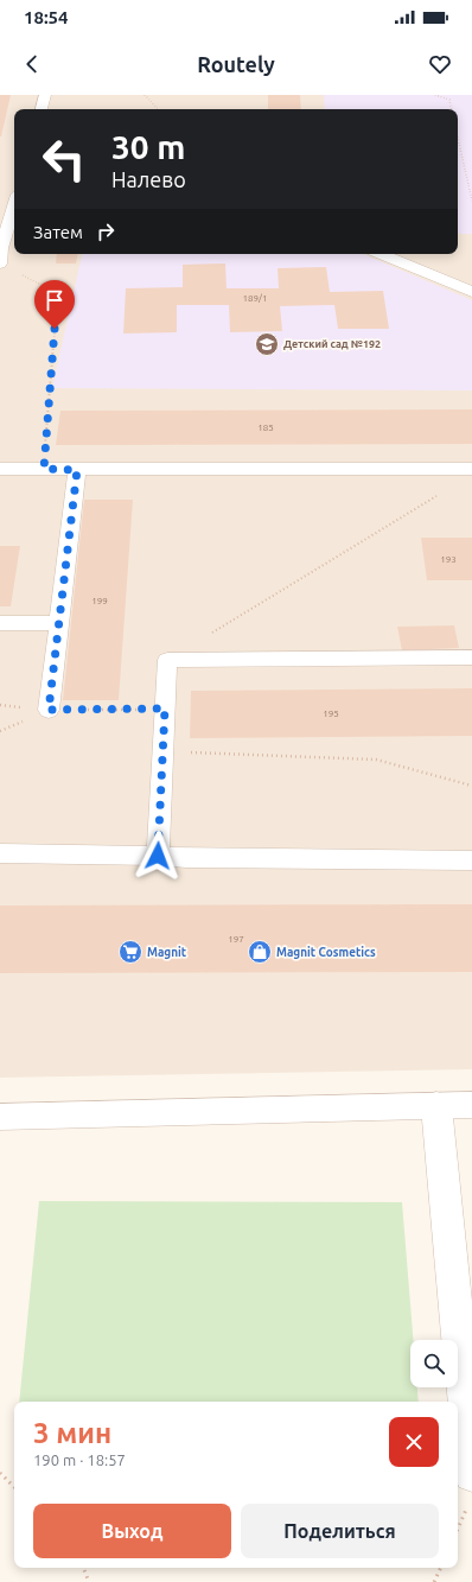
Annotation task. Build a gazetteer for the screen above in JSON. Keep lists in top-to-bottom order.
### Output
{
  "places": {
    "school or university": ["Детский сад №192"],
    "supermarket": ["Magnit"],
    "shop": ["Magnit Cosmetics"]
  },
  "house_numbers": [
    "189/1",
    "185",
    "193",
    "199",
    "195",
    "197"
  ],
  "page": {
    "status": "18:54",
    "header": "Routely",
    "turn": ["30 m", "Налево"],
    "then": "Затем",
    "heading": ["3 мин", "190 m · 18:57"],
    "buttons": ["Выход", "Поделиться"]
  }
}
